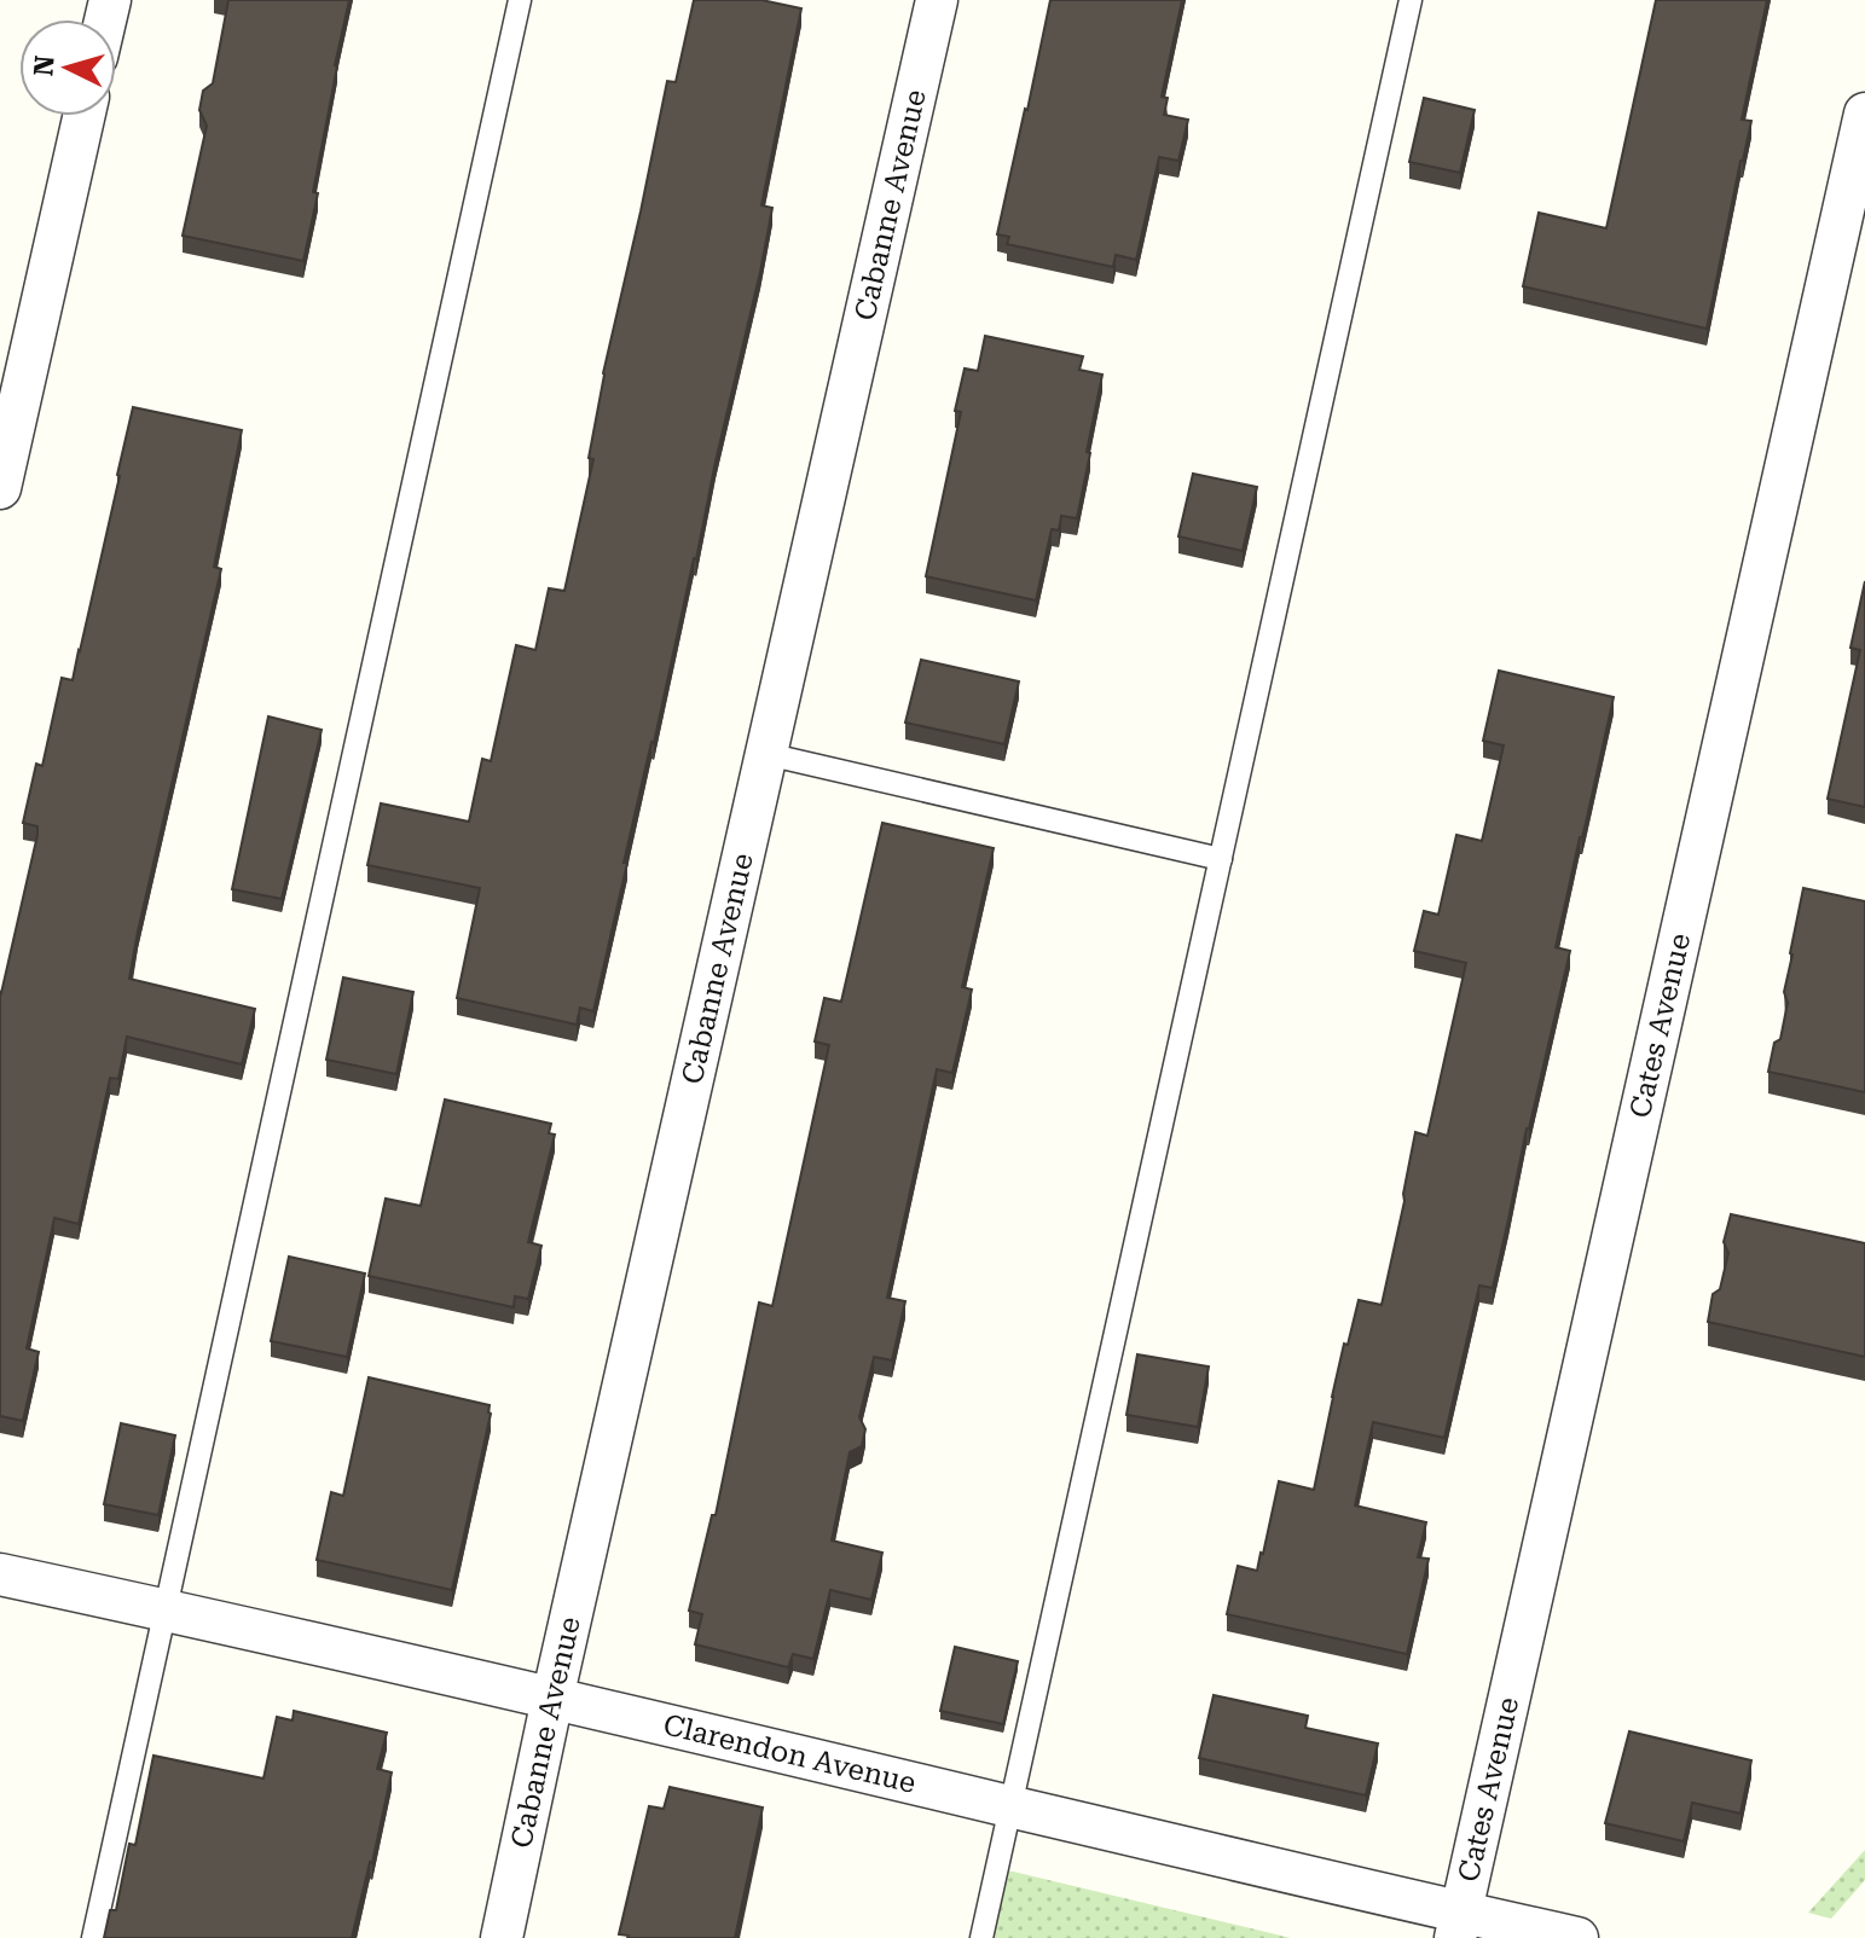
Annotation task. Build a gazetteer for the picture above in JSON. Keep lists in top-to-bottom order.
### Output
{
  "streets": {
    "street": ["Cabanne Avenue", "Cates Avenue", "Clarendon Avenue"]
  },
  "crossings": [
    ["Cabanne Avenue", "Clarendon Avenue"],
    ["Cates Avenue", "Clarendon Avenue"]
  ],
  "north": "left"
}
